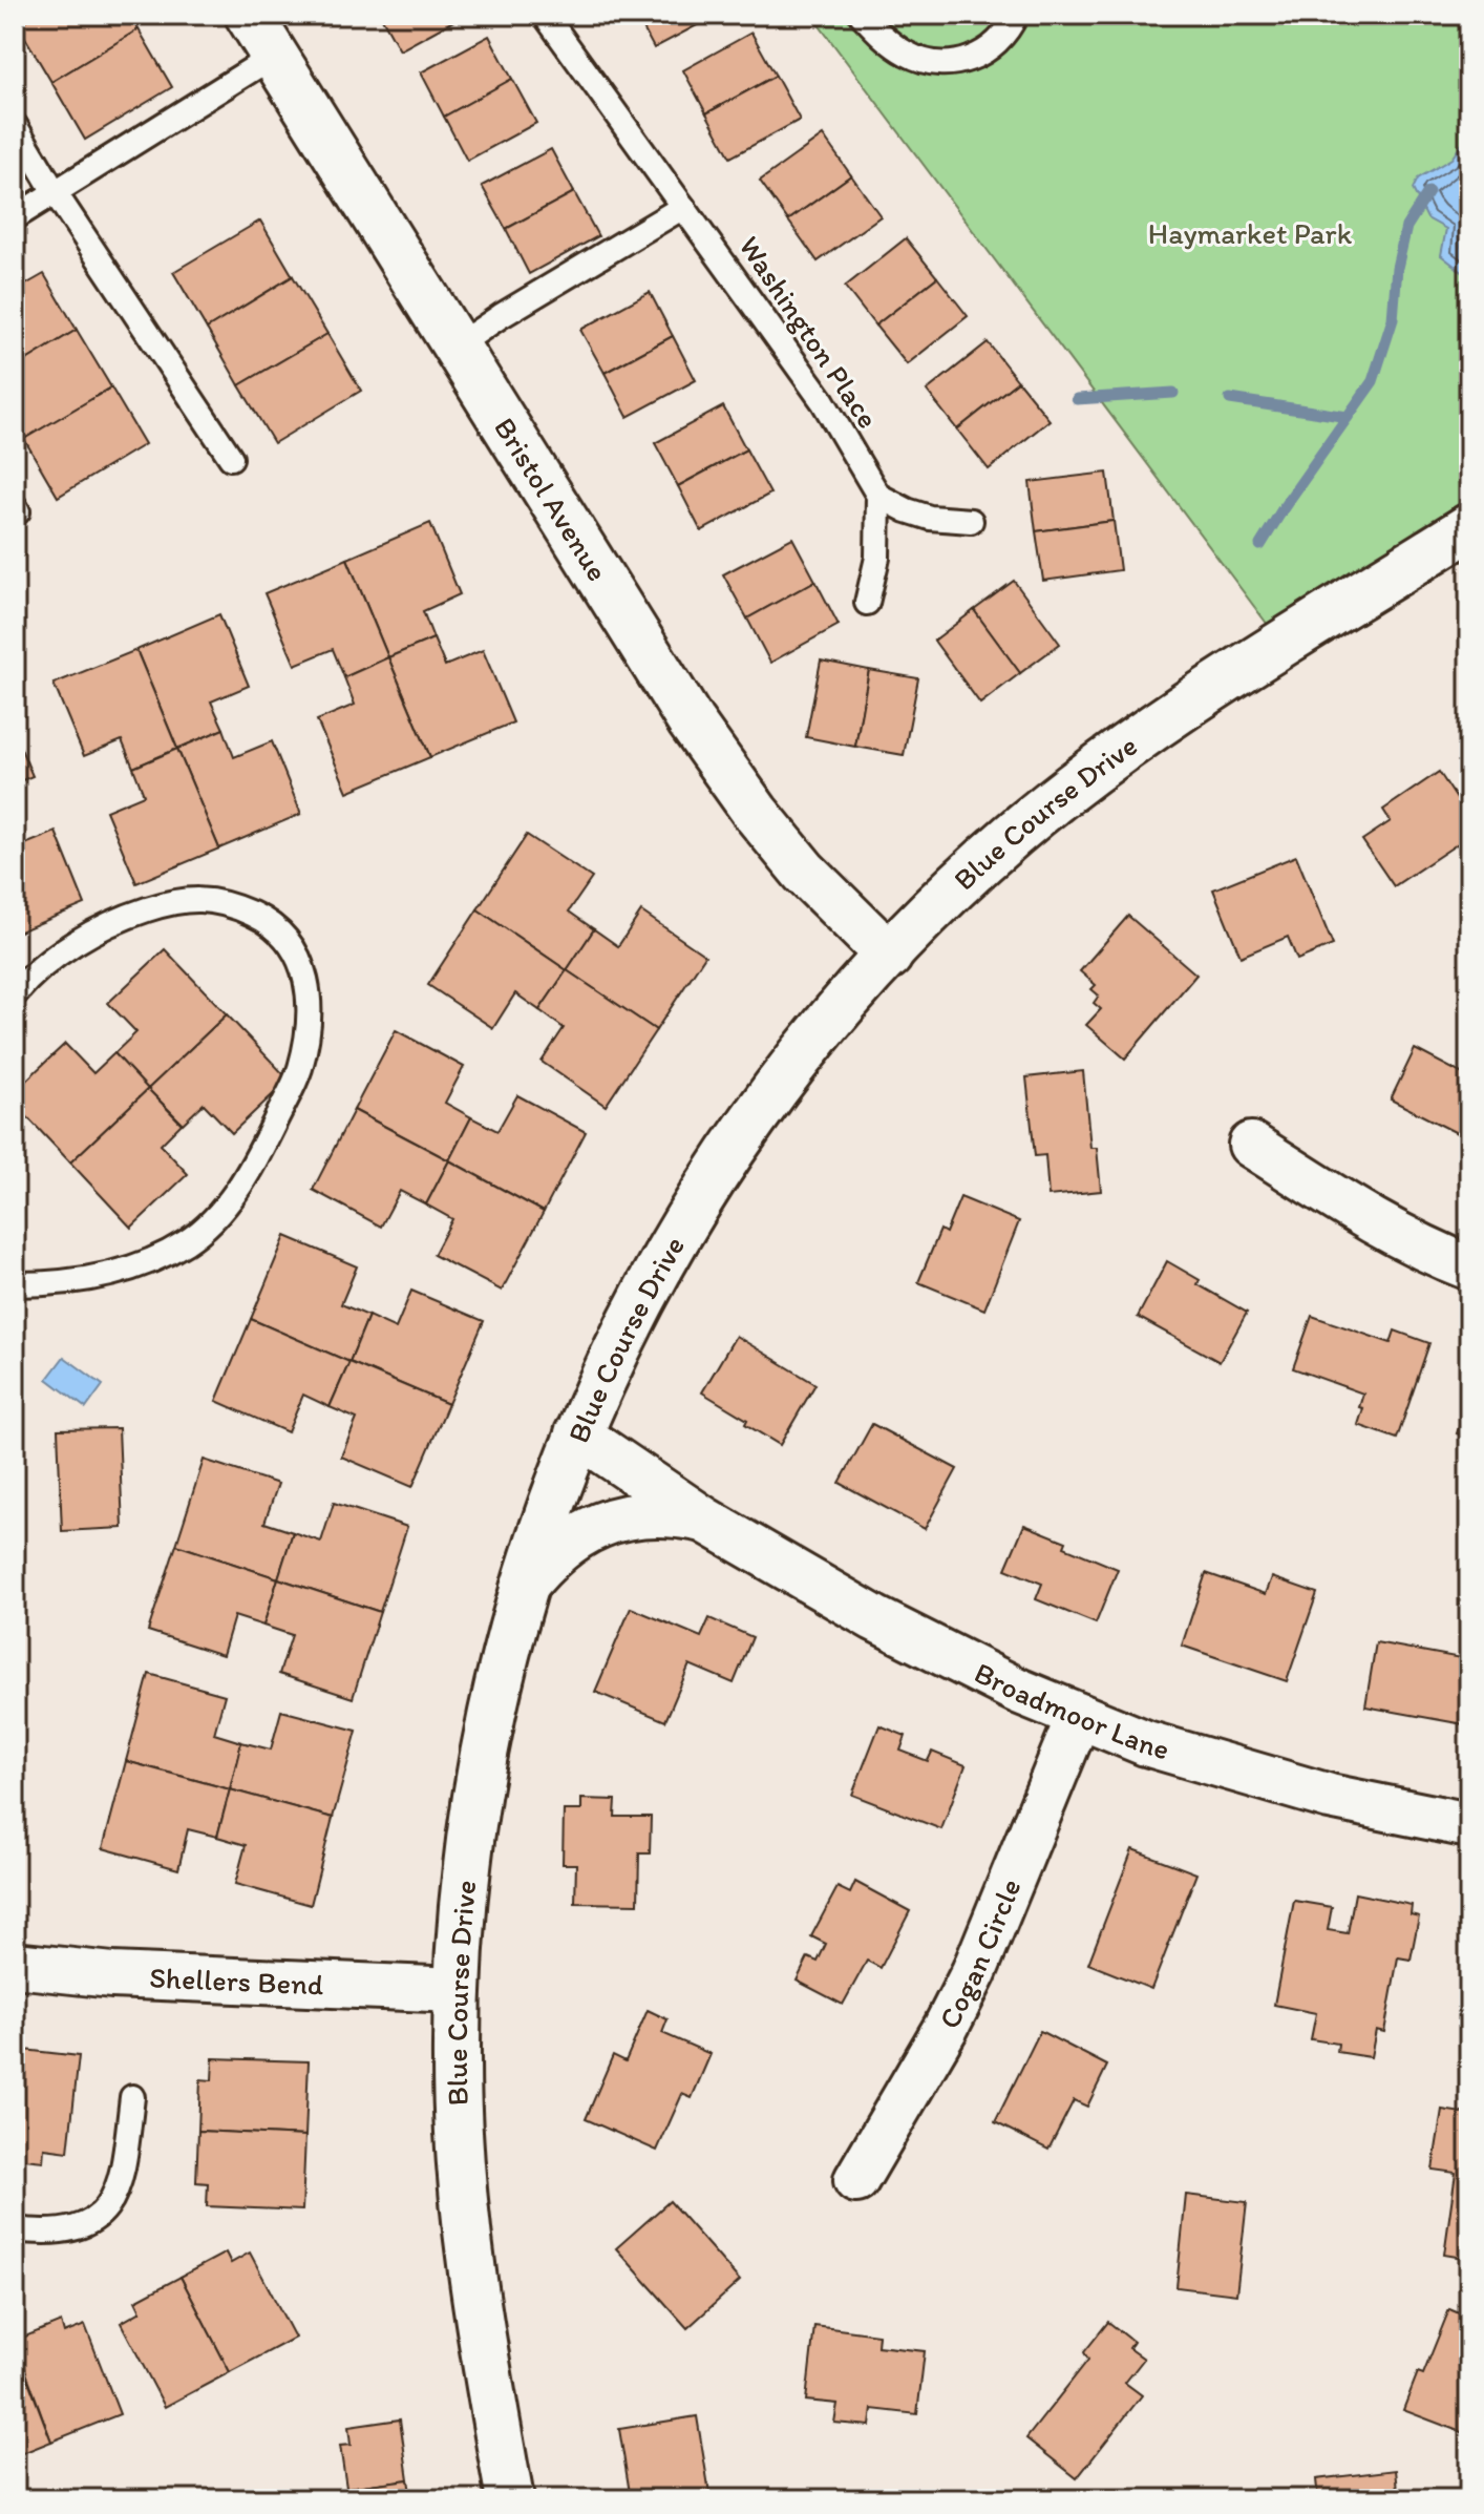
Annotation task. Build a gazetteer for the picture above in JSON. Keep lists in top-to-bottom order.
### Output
{
  "streets": {
    "main road": ["Bristol Avenue", "Blue Course Drive"],
    "street": ["Broadmoor Lane", "Cogan Circle", "Shellers Bend"],
    "lane": ["Washington Place"]
  },
  "crossings": [
    ["Bristol Avenue", "Blue Course Drive"],
    ["Blue Course Drive", "Broadmoor Lane"],
    ["Blue Course Drive", "Shellers Bend"],
    ["Broadmoor Lane", "Cogan Circle"]
  ],
  "parks": ["Haymarket Park"]
}
